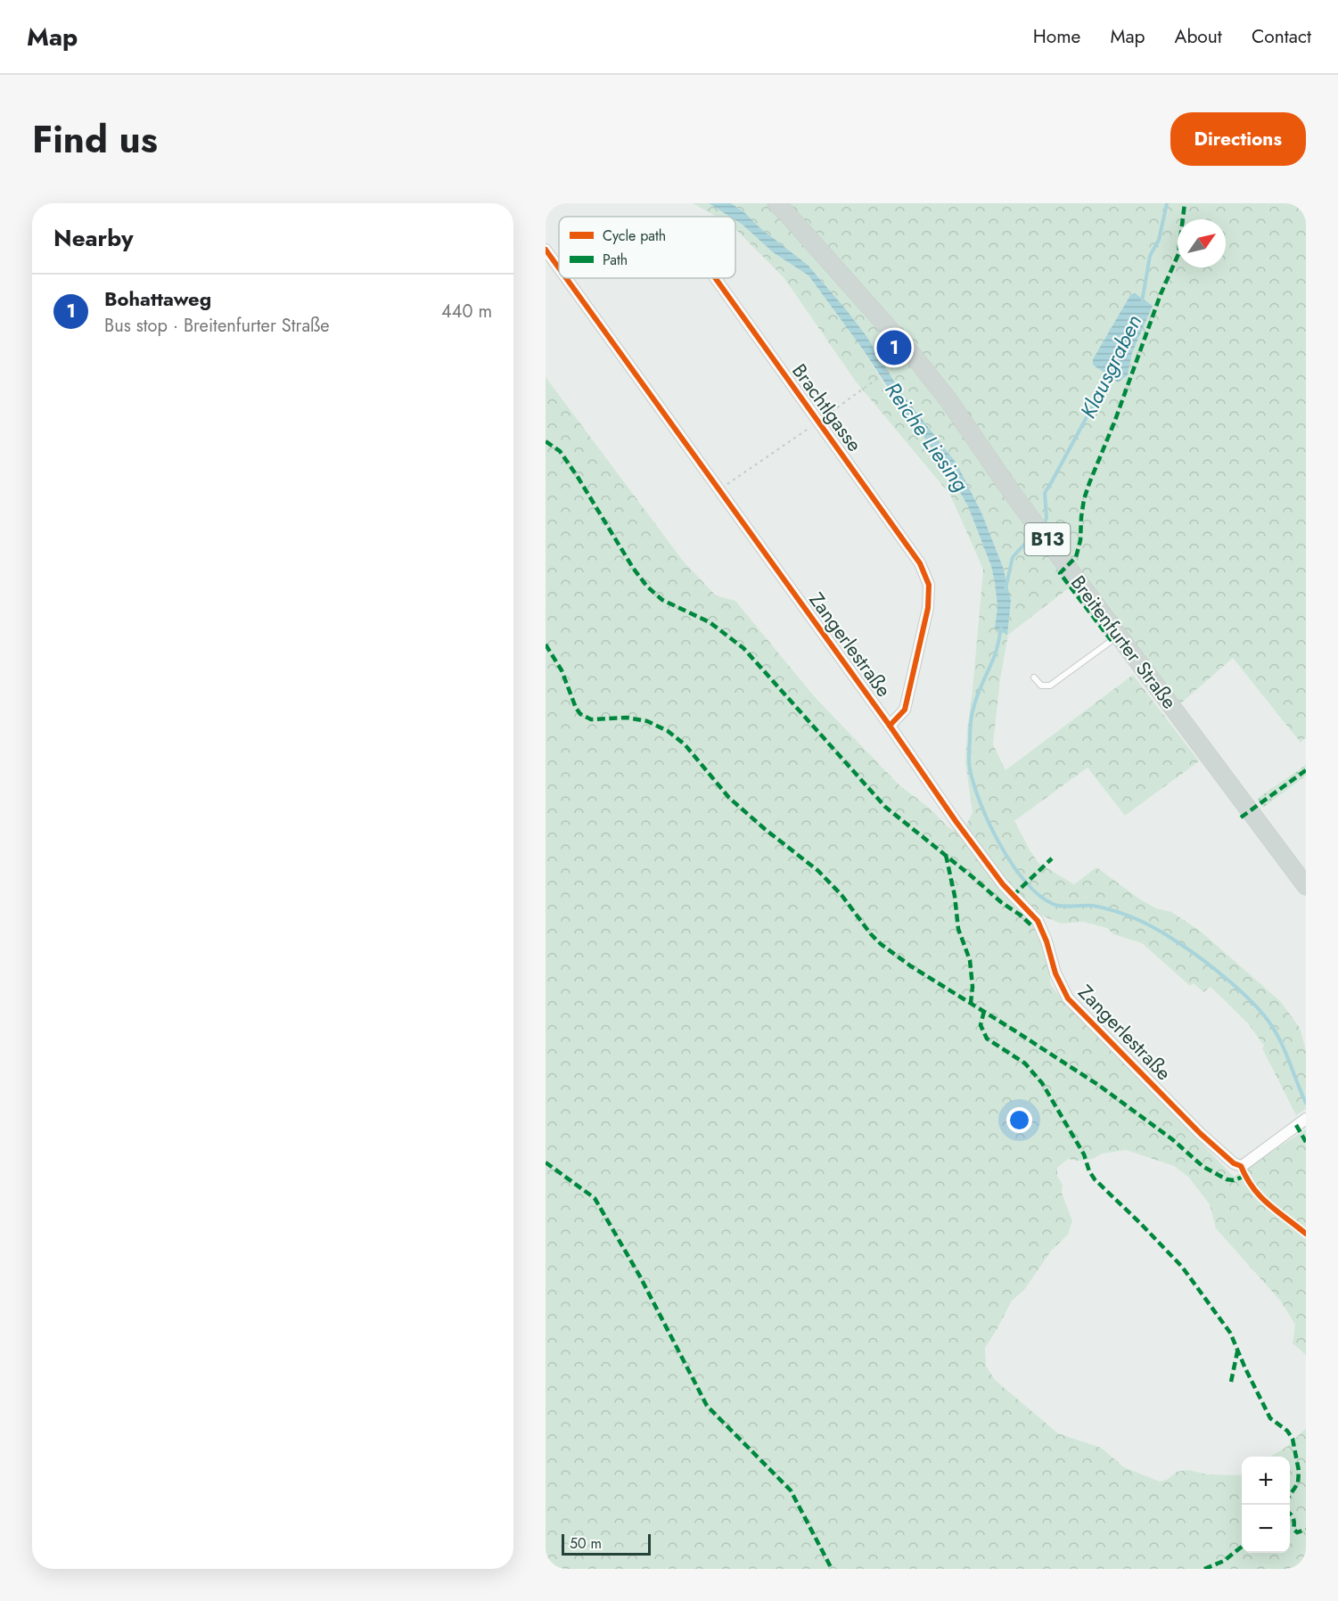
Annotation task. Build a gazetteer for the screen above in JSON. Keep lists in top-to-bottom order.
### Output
{
  "streets": {
    "main road": ["B13", "Breitenfurter Straße"],
    "street": ["Brachtlgasse", "Zangerlestraße"]
  },
  "crossings": [
    ["Brachtlgasse", "Zangerlestraße"]
  ],
  "water": ["Klausgraben", "Reiche Liesing"],
  "legend": ["Cycle path", "Path"],
  "scale_bar": "50 m",
  "north": "top right",
  "page": {
    "header": "Map",
    "nav": [
      "Home",
      "Map",
      "About",
      "Contact"
    ],
    "title": "Find us",
    "buttons": "Directions",
    "heading": "Nearby",
    "list": [
      {
        "mark": "1",
        "name": "Bohattaweg",
        "note": "Bus stop · Breitenfurter Straße",
        "value": "440 m"
      }
    ],
    "pins": "1",
    "map_buttons": ["+", "−"],
    "scale": "50 m"
  }
}
